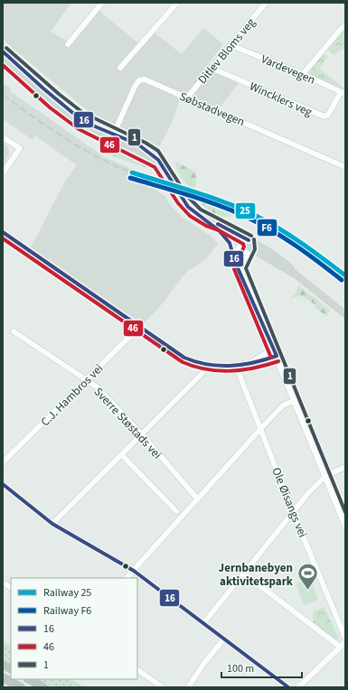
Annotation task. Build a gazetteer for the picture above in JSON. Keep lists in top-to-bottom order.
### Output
{
  "streets": {
    "street": [
      "Ditlev Bloms veg",
      "Vardevegen",
      "Wincklers veg",
      "Søbstadvegen",
      "C.J. Hambros vei",
      "Sverre Støstads vei",
      "Ole Øisangs vei"
    ]
  },
  "crossings": [
    ["Ditlev Bloms veg", "Vardevegen"],
    ["Ditlev Bloms veg", "Wincklers veg"],
    ["Ditlev Bloms veg", "Søbstadvegen"],
    ["Vardevegen", "Wincklers veg"],
    ["C.J. Hambros vei", "Sverre Støstads vei"]
  ],
  "places": {
    "sports": ["Jernbanebyen aktivitetspark"]
  },
  "lines": [
    "transit line 1",
    "transit line 16",
    "transit line 46",
    "rail line 25",
    "rail line F6"
  ],
  "legend": [
    "Railway 25",
    "Railway F6",
    "16",
    "46",
    "1"
  ],
  "scale_bar": "100 m"
}
